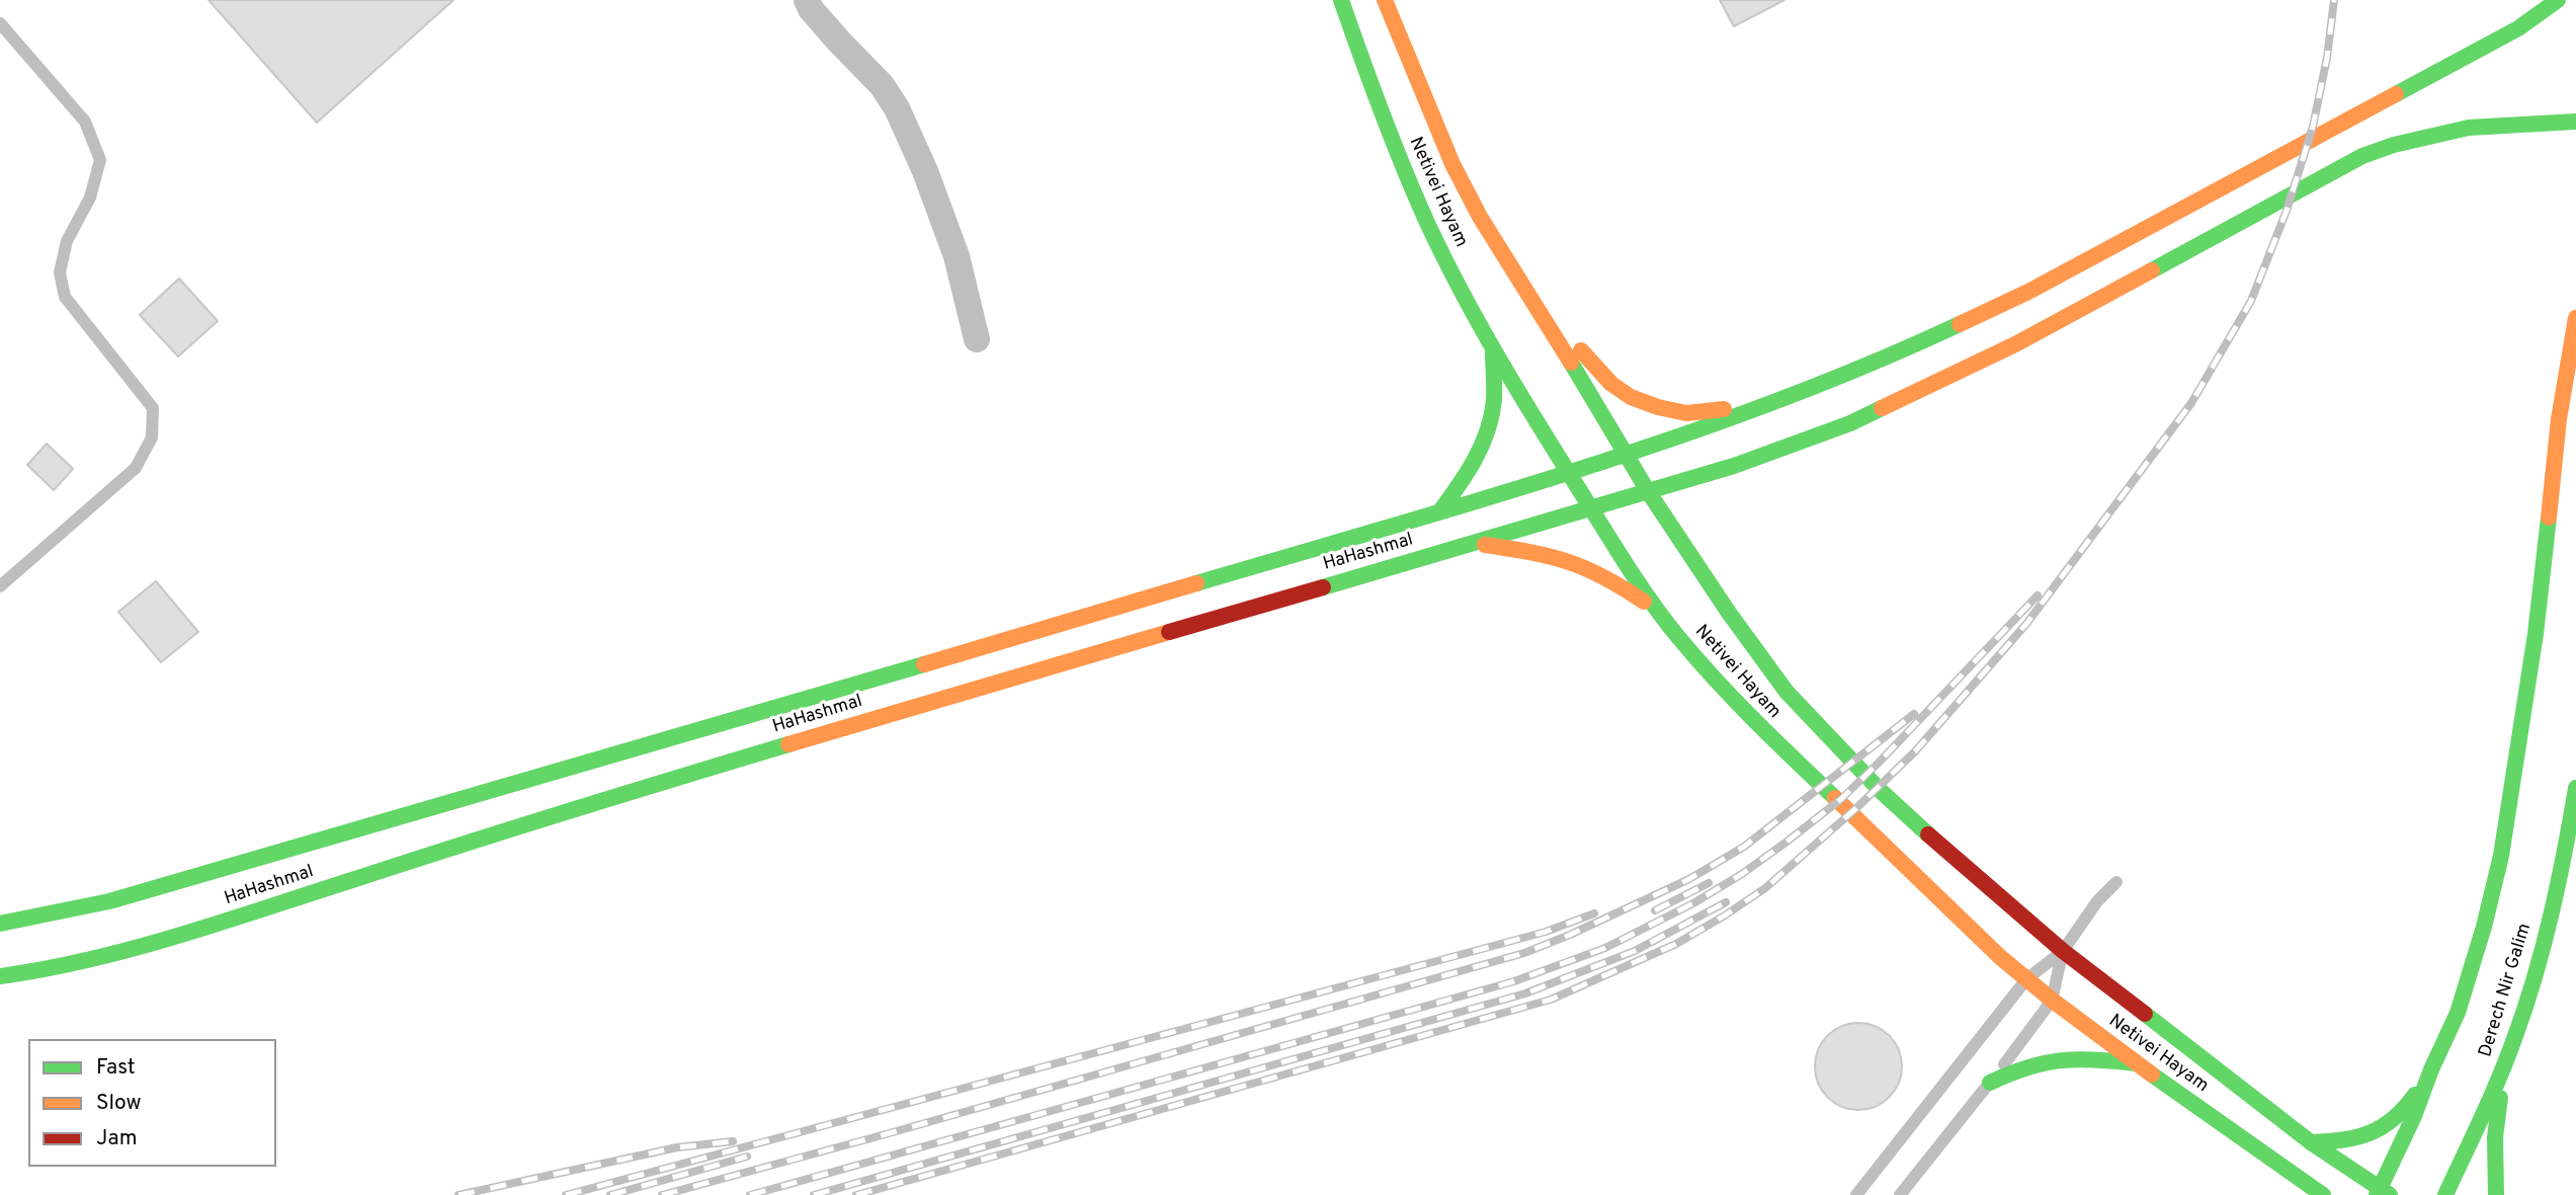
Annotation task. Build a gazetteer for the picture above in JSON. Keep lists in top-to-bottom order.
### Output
{
  "streets": {
    "main road": ["Netivei Hayam", "HaHashmal", "Derech Nir Galim"]
  },
  "crossings": [
    ["Netivei Hayam", "HaHashmal"]
  ],
  "legend": ["Fast", "Slow", "Jam"]
}
